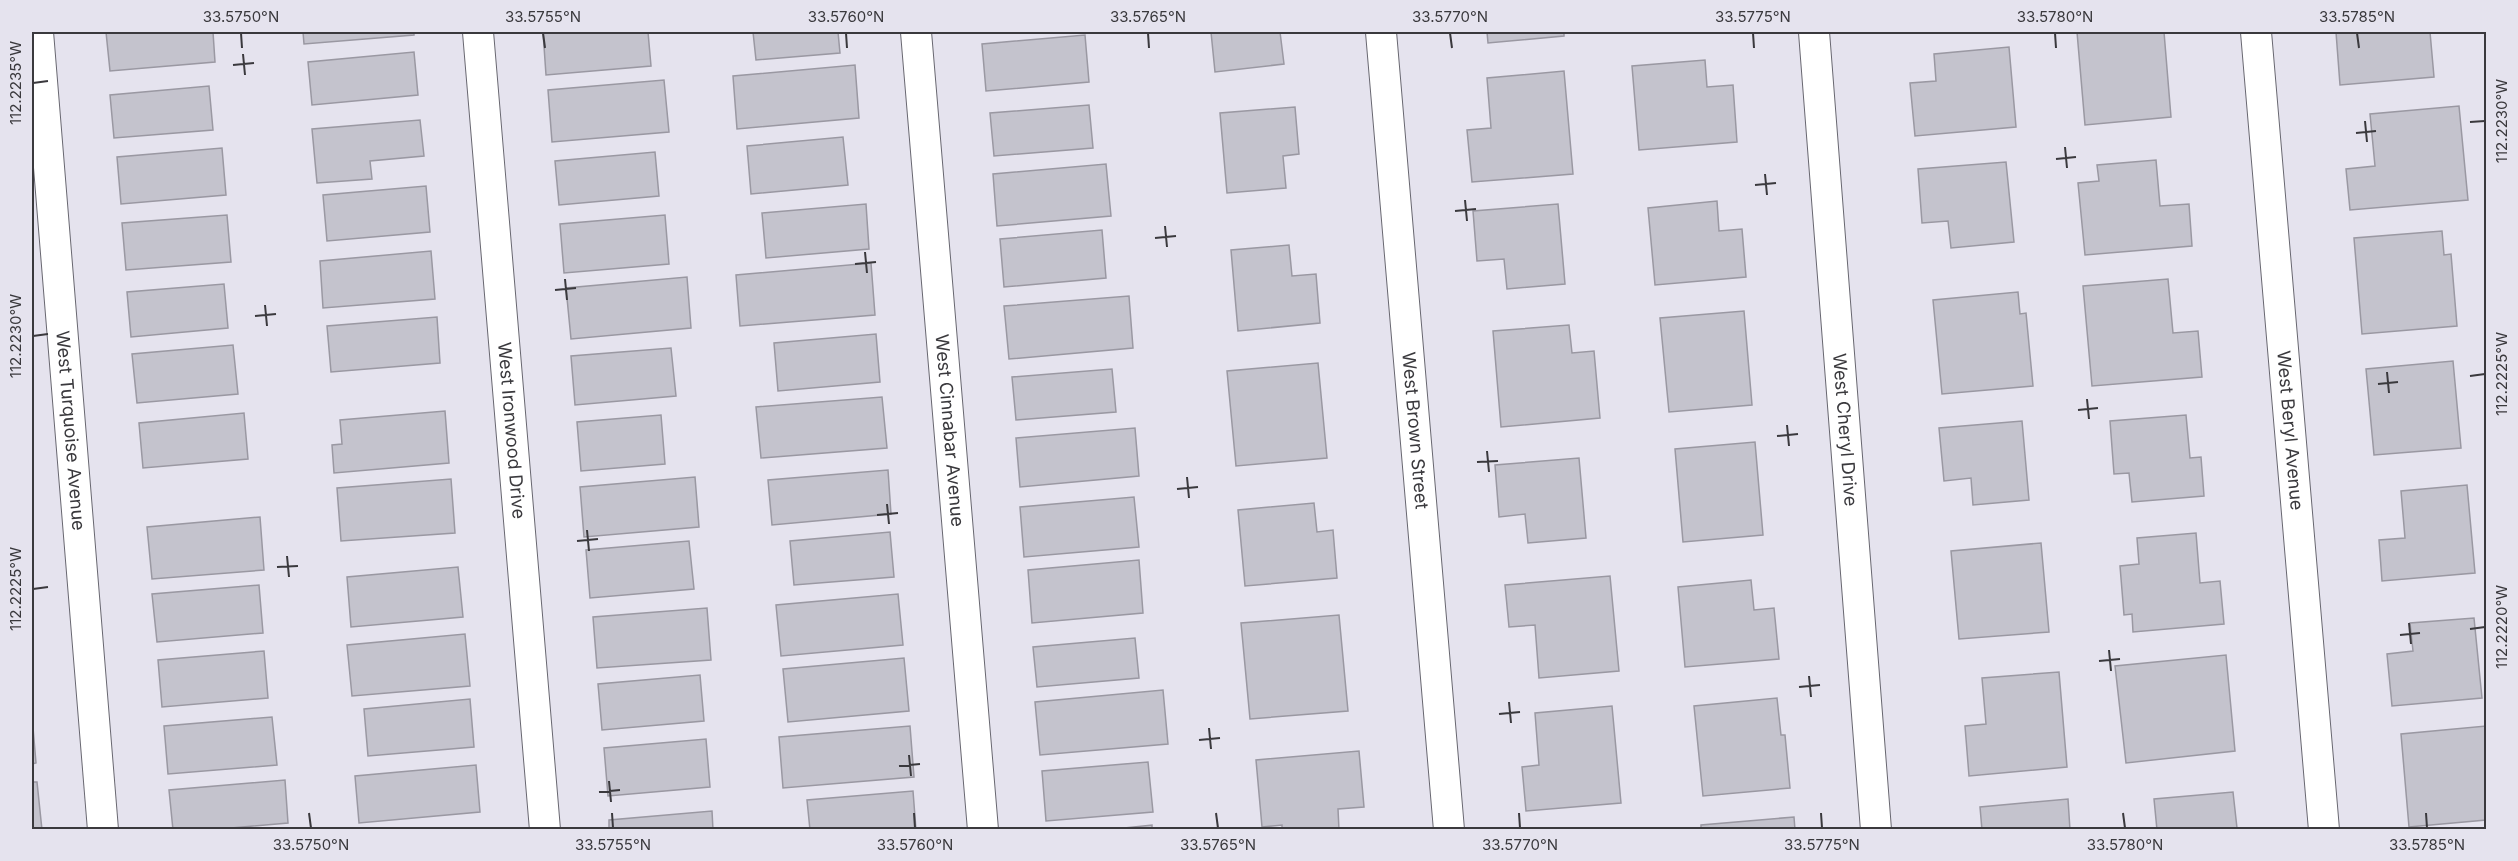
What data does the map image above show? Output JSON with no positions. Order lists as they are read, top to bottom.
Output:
{
  "streets": {
    "street": [
      "West Turquoise Avenue",
      "West Ironwood Drive",
      "West Cinnabar Avenue",
      "West Brown Street",
      "West Cheryl Drive",
      "West Beryl Avenue"
    ]
  },
  "coordinates": [
    "33.5750°N",
    "33.5755°N",
    "33.5760°N",
    "33.5765°N",
    "33.5770°N",
    "33.5775°N",
    "33.5780°N",
    "33.5785°N",
    "112.2235°W",
    "112.2230°W",
    "112.2225°W",
    "112.2220°W"
  ]
}
